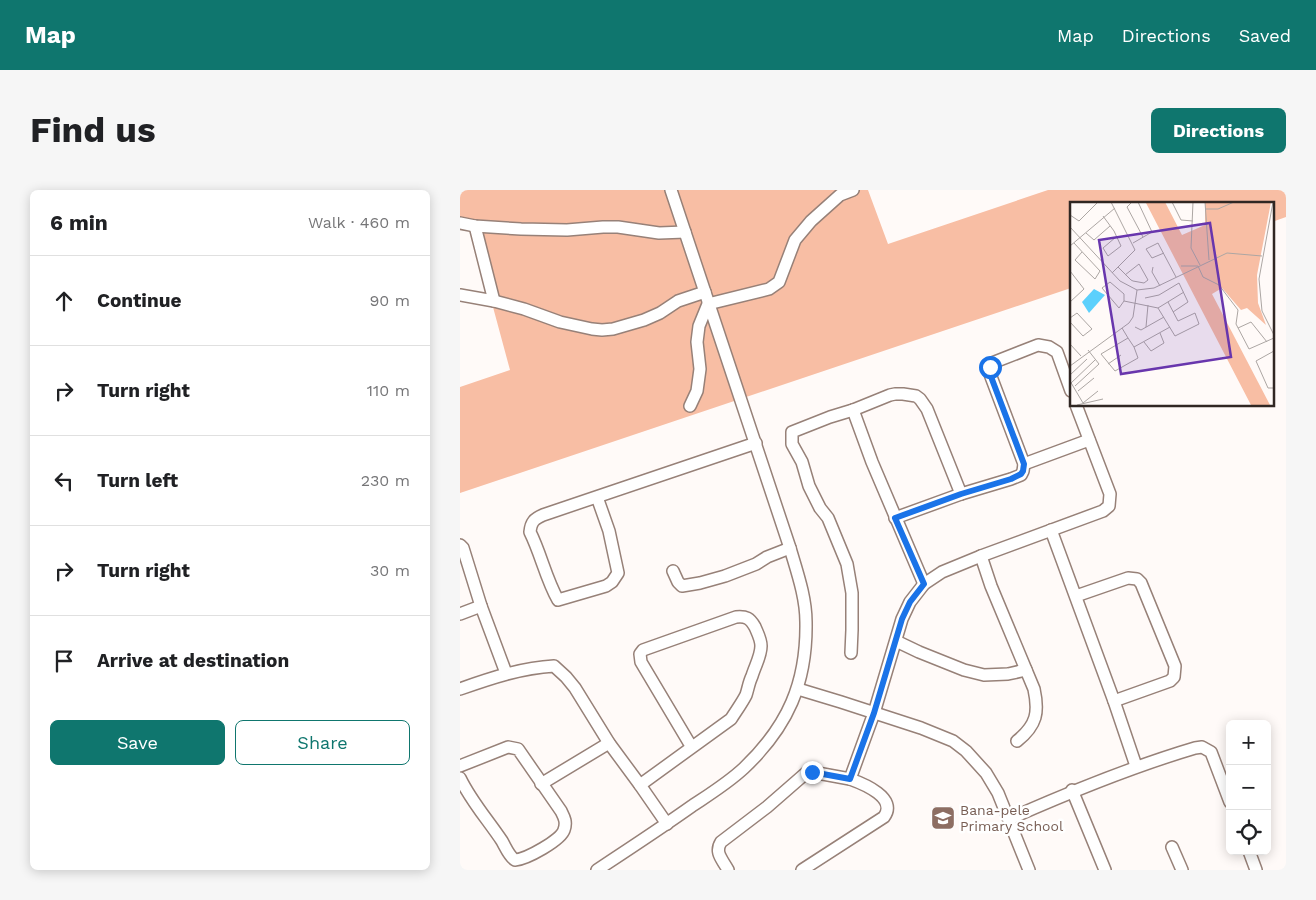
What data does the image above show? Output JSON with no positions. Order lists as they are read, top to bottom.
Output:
{
  "places": {
    "school or university": ["Bana-pele Primary School"]
  },
  "page": {
    "header": "Map",
    "nav": ["Map", "Directions", "Saved"],
    "buttons": [
      "Directions",
      ["Save", "Share"]
    ],
    "title": "Find us",
    "heading": ["6 min", "Walk · 460 m"],
    "list": [
      ["Continue", "90 m"],
      ["Turn right", "110 m"],
      ["Turn left", "230 m"],
      ["Turn right", "30 m"],
      "Arrive at destination"
    ],
    "map_buttons": ["+", "−"]
  }
}
